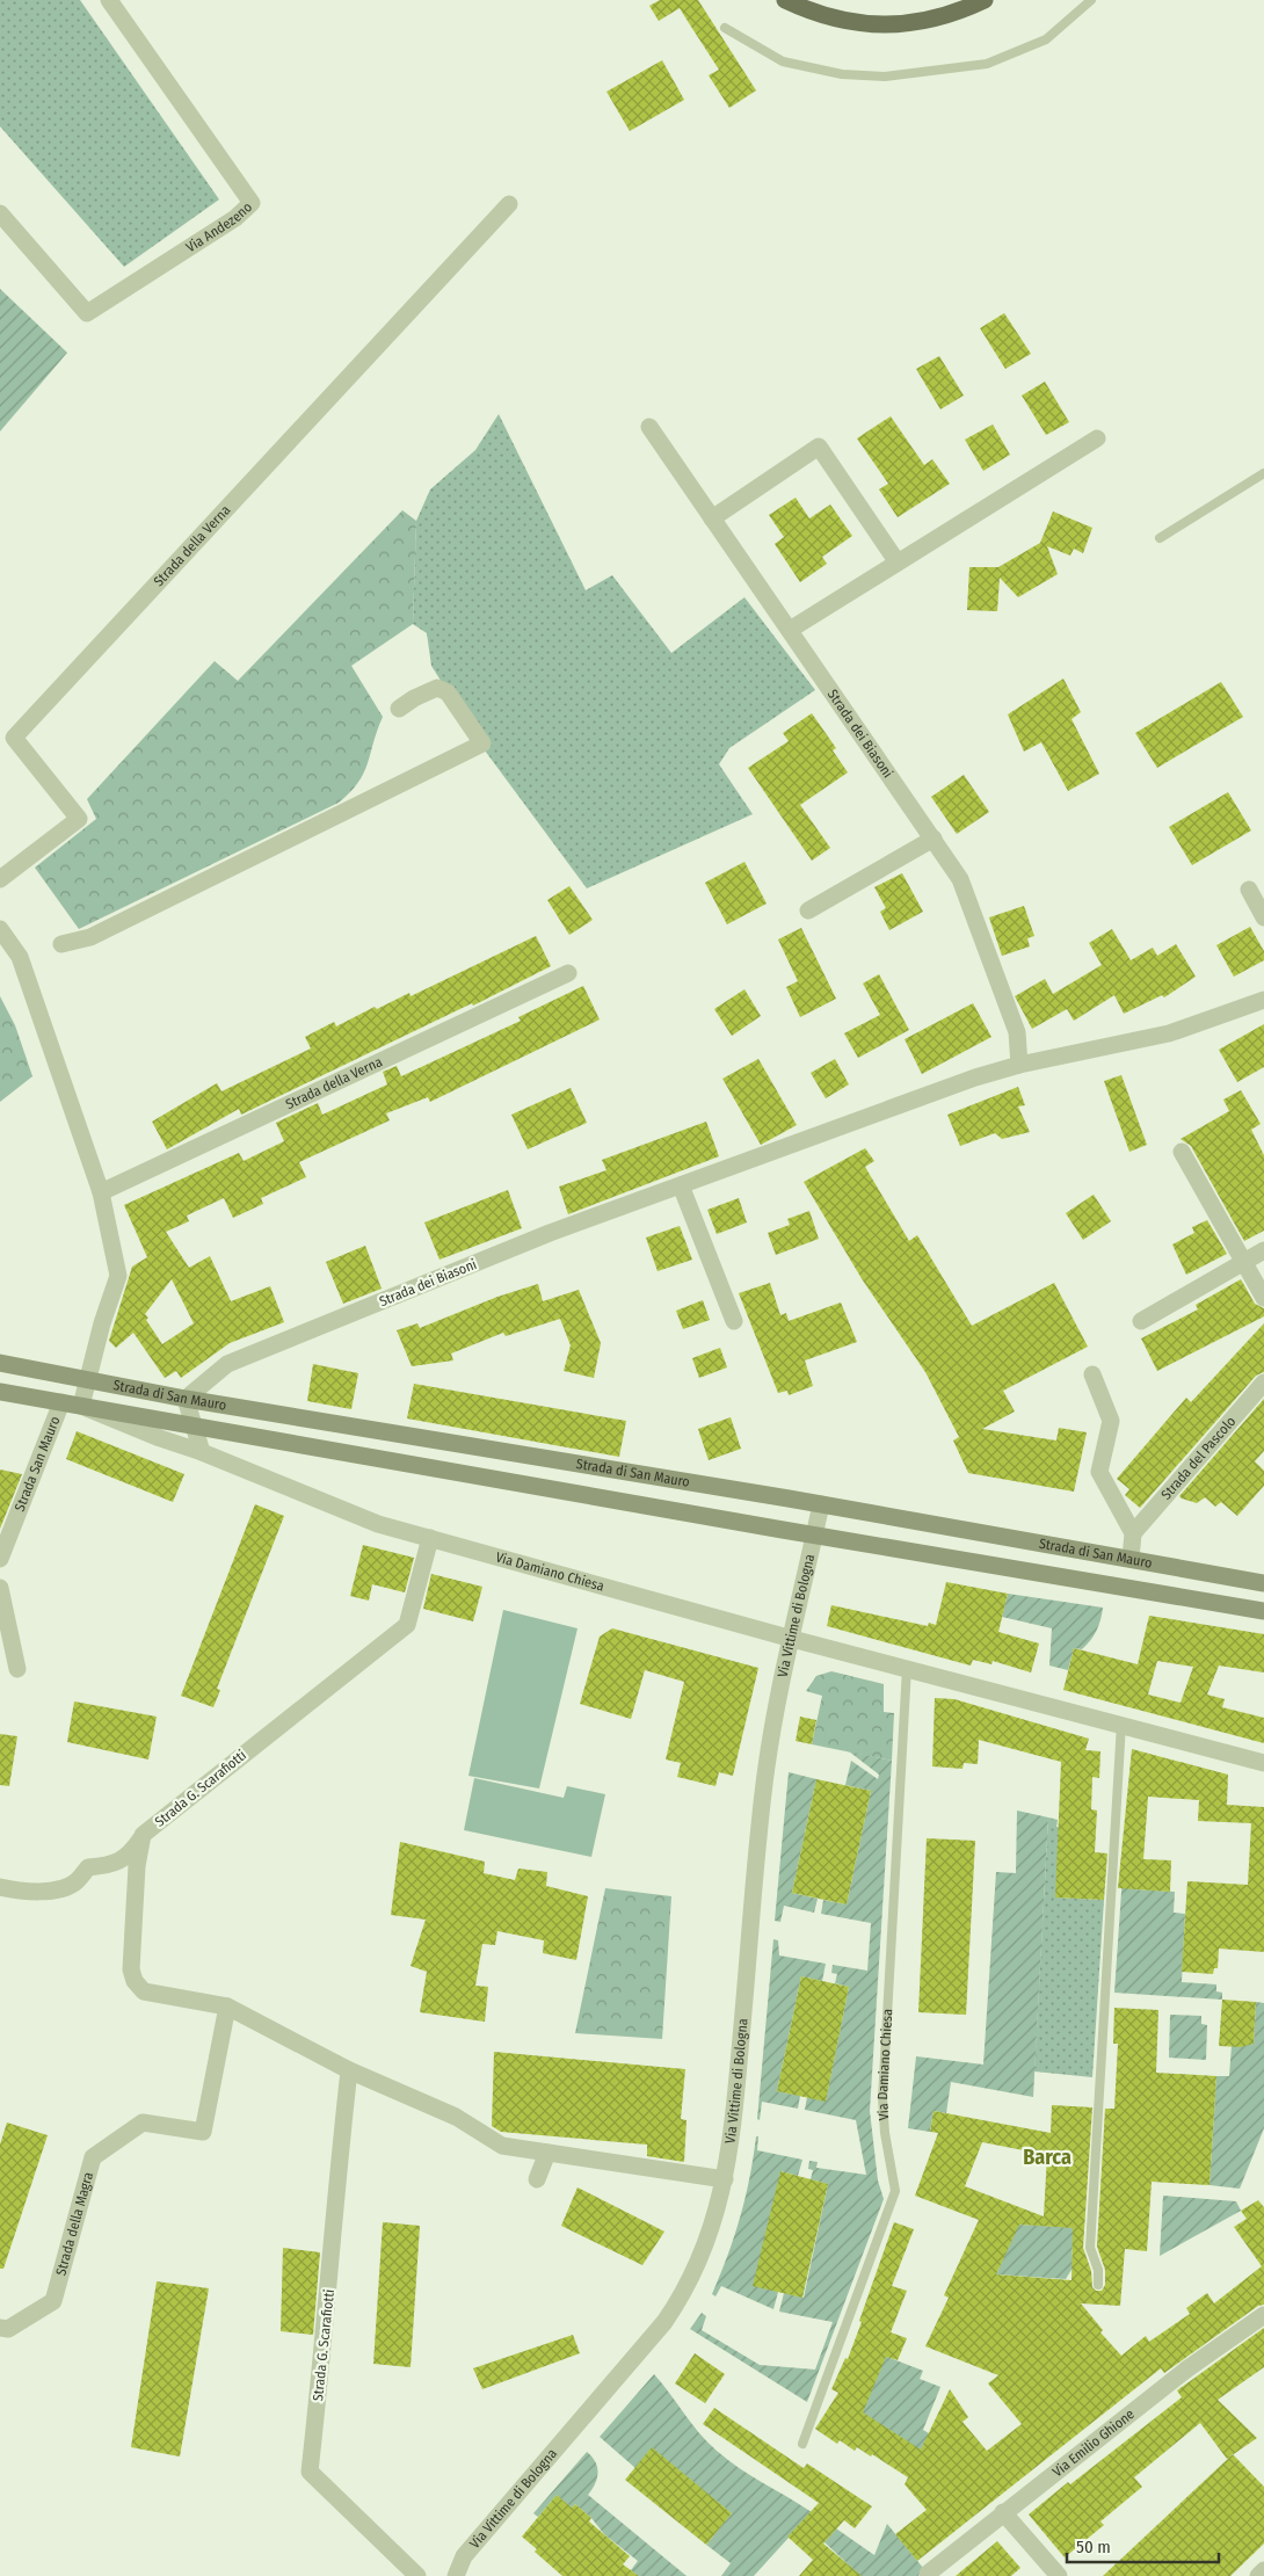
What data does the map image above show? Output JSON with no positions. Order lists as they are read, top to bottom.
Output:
{
  "streets": {
    "main road": ["Strada di San Mauro"],
    "street": [
      "Via Andezeno",
      "Strada della Verna",
      "Strada dei Biasoni",
      "Strada del Pascolo",
      "Strada San Mauro",
      "Via Damiano Chiesa",
      "Via Vittime di Bologna",
      "Strada G. Scarafiotti",
      "Strada della Magra",
      "Via Emilio Ghione"
    ]
  },
  "crossings": [
    ["Strada dei Biasoni", "Strada di San Mauro"],
    ["Strada di San Mauro", "Strada San Mauro"],
    ["Strada di San Mauro", "Via Damiano Chiesa"],
    ["Strada di San Mauro", "Via Vittime di Bologna"],
    ["Via Damiano Chiesa", "Via Vittime di Bologna"],
    ["Via Damiano Chiesa", "Strada G. Scarafiotti"],
    ["Via Vittime di Bologna", "Strada G. Scarafiotti"],
    ["Strada G. Scarafiotti", "Strada della Magra"]
  ],
  "districts": ["Barca"],
  "scale_bar": "50 m"
}
